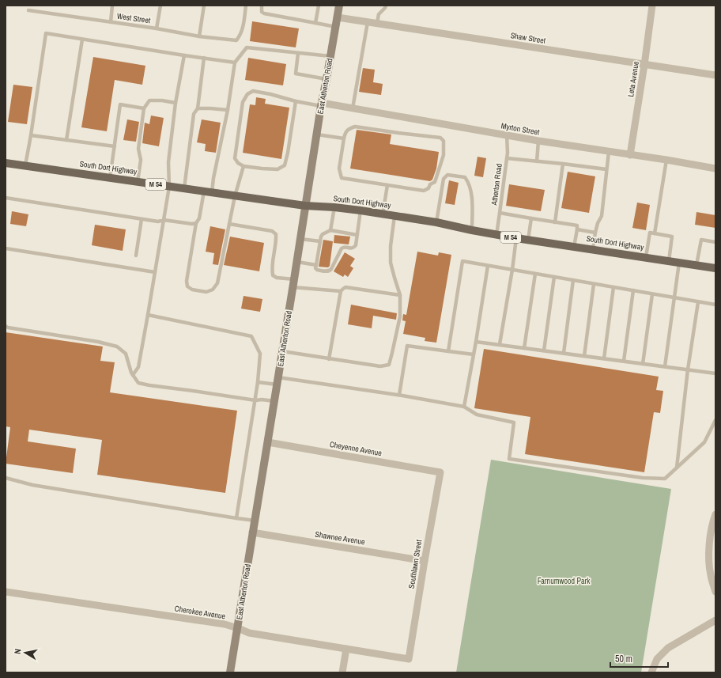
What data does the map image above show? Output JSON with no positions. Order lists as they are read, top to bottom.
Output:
{
  "streets": {
    "main road": ["South Dort Highway", "M 54"],
    "street": [
      "Shaw Street",
      "Leta Avenue",
      "East Atherton Road",
      "Myrton Street",
      "Cheyenne Avenue",
      "Shawnee Avenue",
      "Southlawn Street",
      "Cherokee Avenue"
    ],
    "lane": ["West Street", "Atherton Road"]
  },
  "crossings": [
    ["Shaw Street", "Leta Avenue"],
    ["Shaw Street", "East Atherton Road"],
    ["Leta Avenue", "Myrton Street"],
    ["East Atherton Road", "Myrton Street"],
    ["East Atherton Road", "South Dort Highway"],
    ["East Atherton Road", "Cheyenne Avenue"],
    ["East Atherton Road", "Shawnee Avenue"],
    ["East Atherton Road", "Cherokee Avenue"],
    ["Myrton Street", "Atherton Road"],
    ["South Dort Highway", "Atherton Road"],
    ["Cheyenne Avenue", "Southlawn Street"],
    ["Shawnee Avenue", "Southlawn Street"],
    ["Southlawn Street", "Cherokee Avenue"]
  ],
  "parks": ["Farnumwood Park"],
  "scale_bar": "50 m",
  "north": "left"
}
